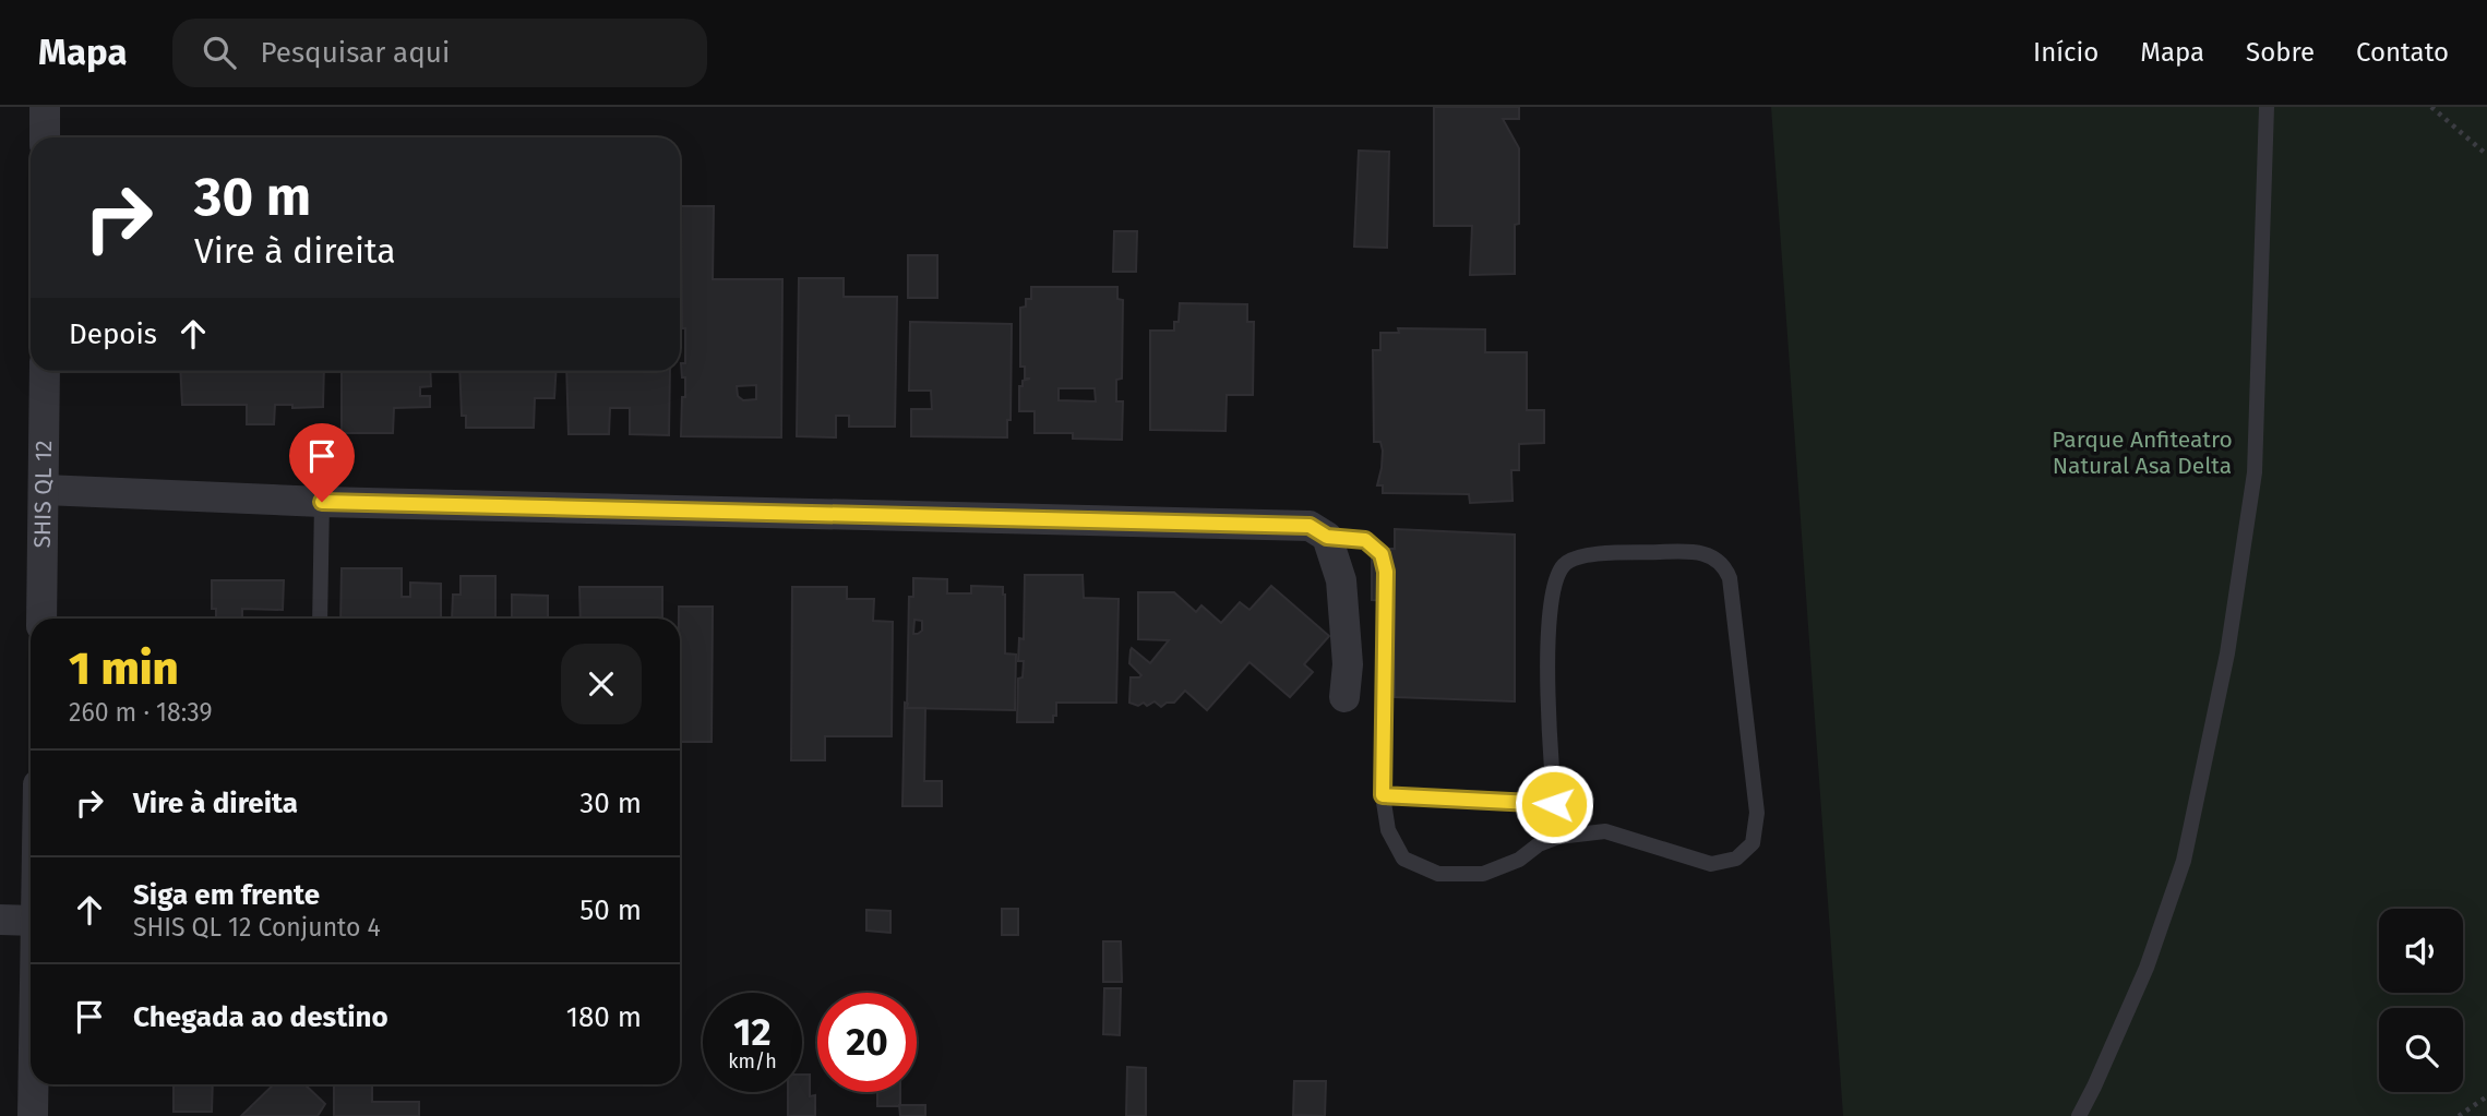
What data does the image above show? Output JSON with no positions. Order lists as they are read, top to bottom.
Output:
{
  "streets": {
    "street": ["SHIS QL 12"]
  },
  "parks": ["Parque Anfiteatro Natural Asa Delta"],
  "page": {
    "header": "Mapa",
    "search": "Pesquisar aqui",
    "nav": [
      "Início",
      "Mapa",
      "Sobre",
      "Contato"
    ],
    "turn": ["30 m", "Vire à direita"],
    "then": "Depois",
    "heading": ["1 min", "260 m · 18:39"],
    "list": [
      {
        "name": "Vire à direita",
        "value": "30 m"
      },
      {
        "name": "Siga em frente",
        "note": "SHIS QL 12 Conjunto 4",
        "value": "50 m"
      },
      {
        "name": "Chegada ao destino",
        "value": "180 m"
      }
    ],
    "speed": "12 km/h",
    "limit": "20"
  }
}
